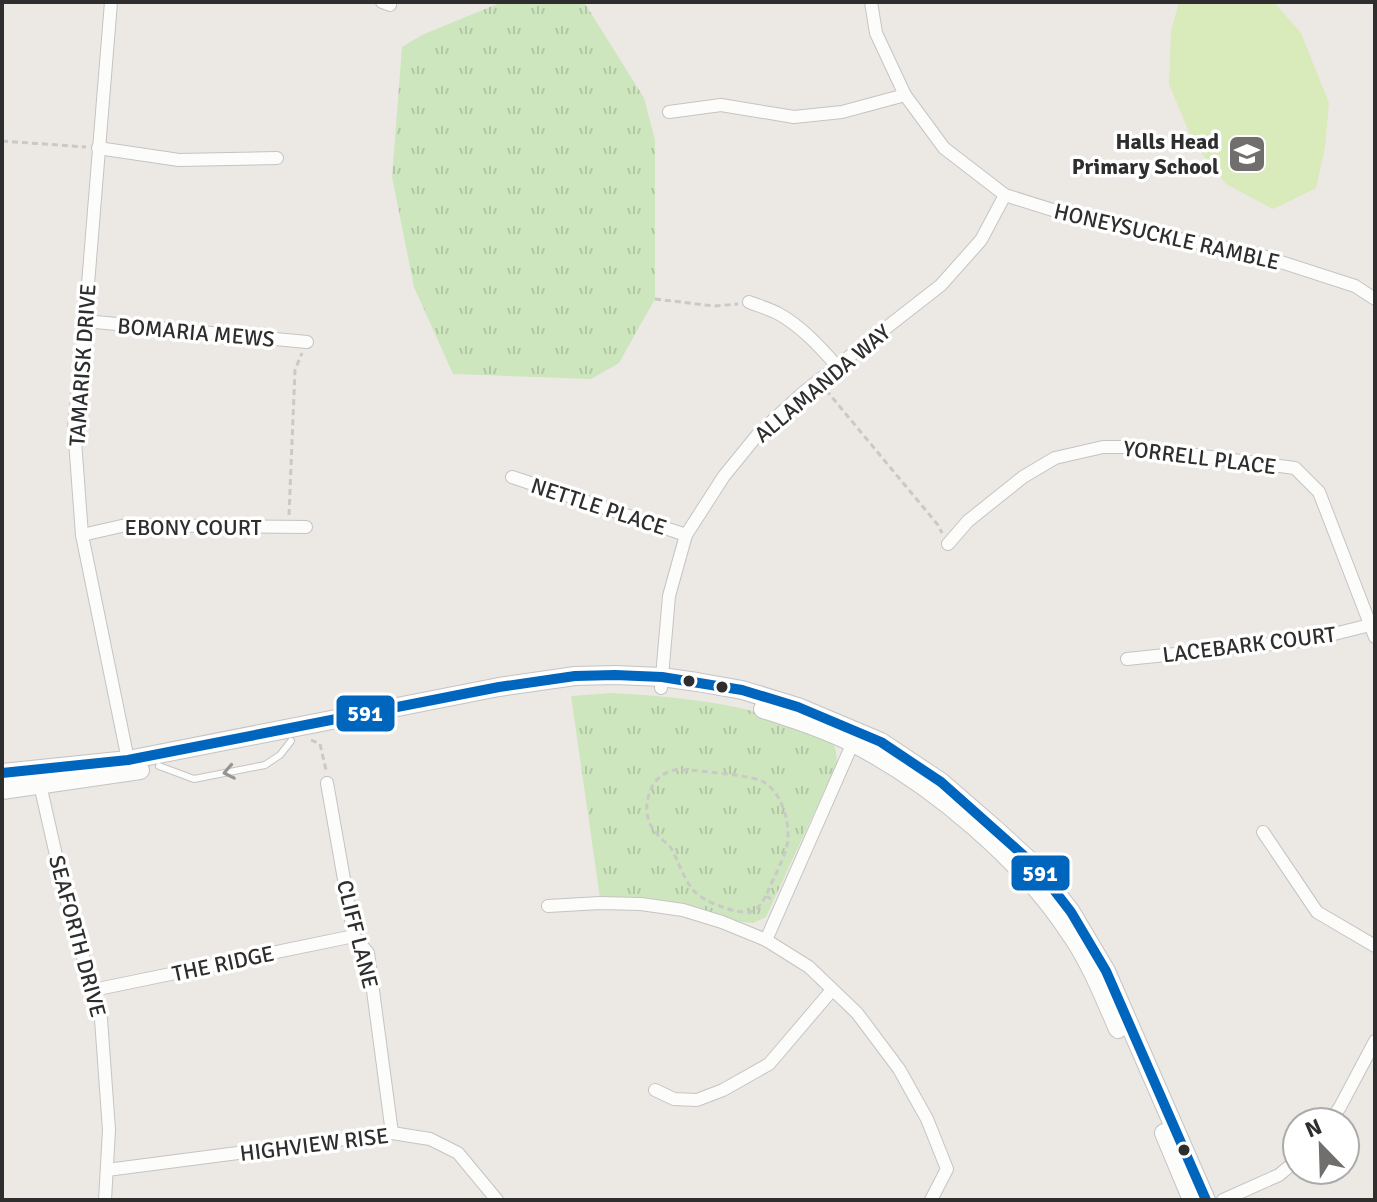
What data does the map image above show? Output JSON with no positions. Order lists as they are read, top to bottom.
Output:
{
  "streets": {
    "street": [
      "HONEYSUCKLE RAMBLE",
      "BOMARIA MEWS",
      "TAMARISK DRIVE",
      "ALLAMANDA WAY",
      "YORRELL PLACE",
      "NETTLE PLACE",
      "EBONY COURT",
      "LACEBARK COURT",
      "CLIFF LANE",
      "SEAFORTH DRIVE",
      "THE RIDGE",
      "HIGHVIEW RISE"
    ]
  },
  "crossings": [
    ["HONEYSUCKLE RAMBLE", "ALLAMANDA WAY"],
    ["BOMARIA MEWS", "TAMARISK DRIVE"],
    ["TAMARISK DRIVE", "EBONY COURT"],
    ["ALLAMANDA WAY", "NETTLE PLACE"],
    ["YORRELL PLACE", "LACEBARK COURT"],
    ["CLIFF LANE", "THE RIDGE"],
    ["CLIFF LANE", "HIGHVIEW RISE"],
    ["SEAFORTH DRIVE", "THE RIDGE"],
    ["SEAFORTH DRIVE", "HIGHVIEW RISE"]
  ],
  "places": {
    "school or university": ["Halls Head Primary School"]
  },
  "lines": ["transit line 591"],
  "north": "top left"
}
